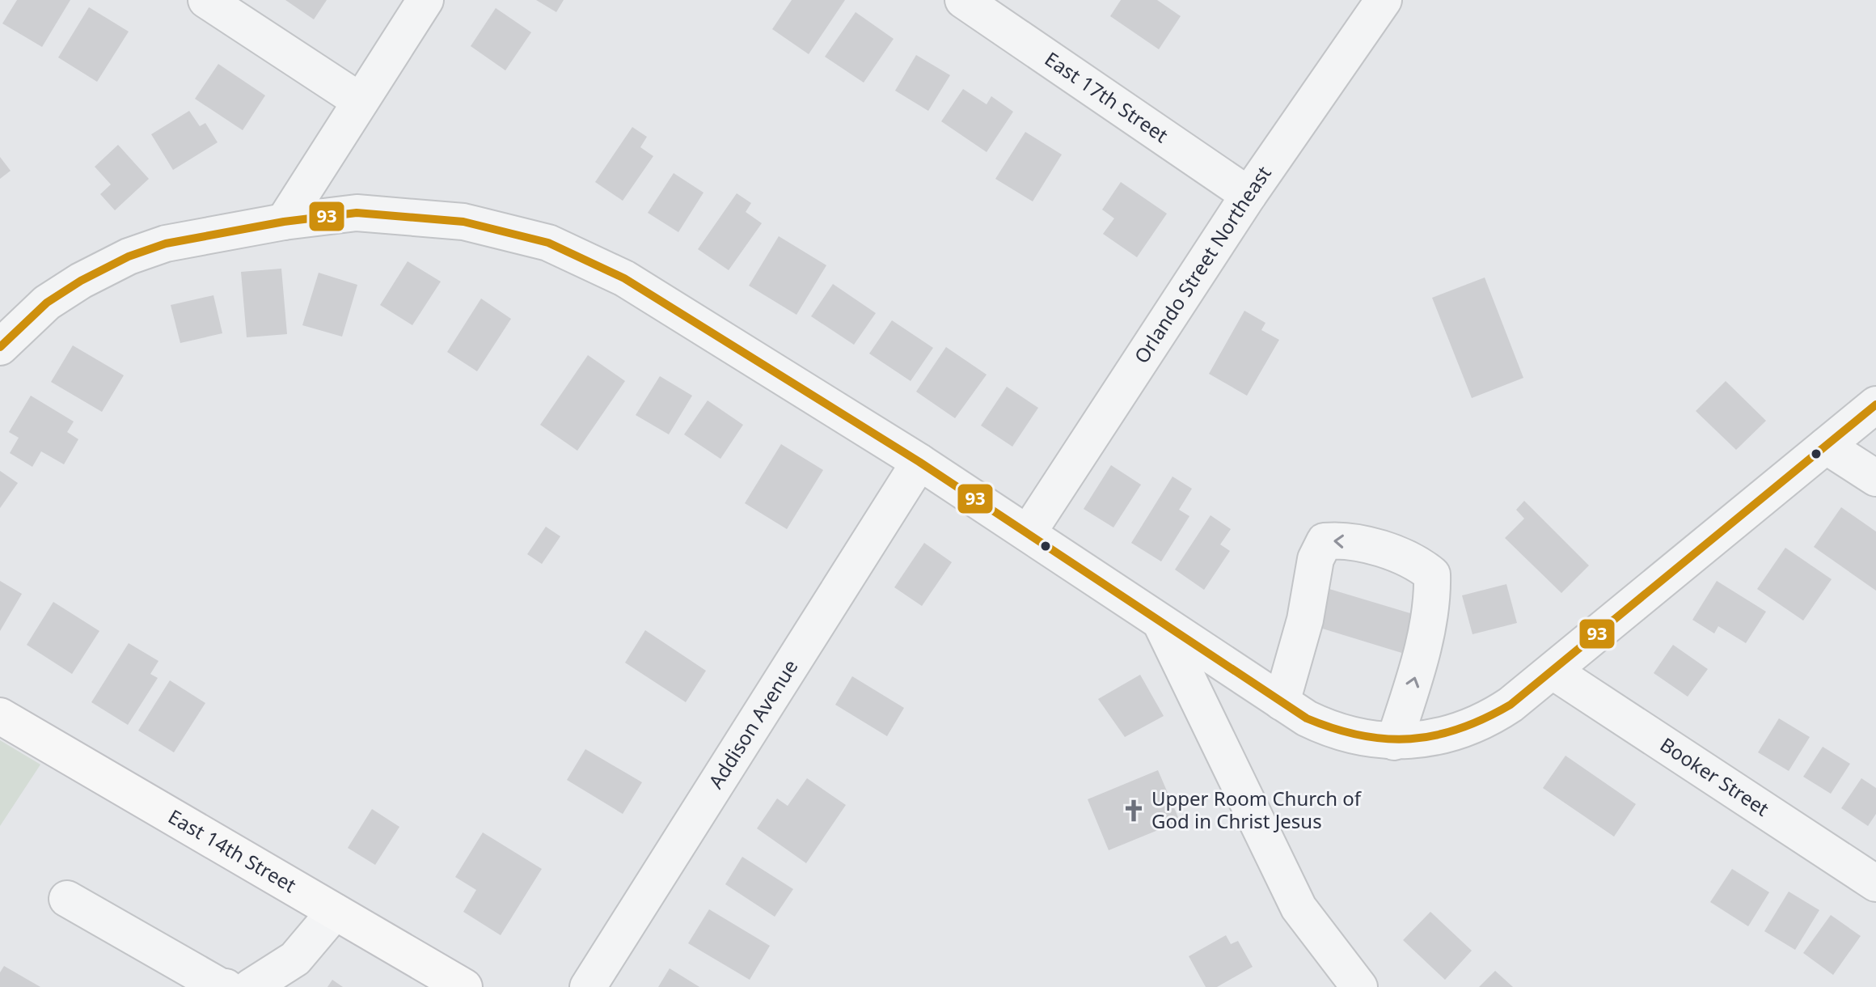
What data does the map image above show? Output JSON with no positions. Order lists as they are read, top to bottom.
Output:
{
  "streets": {
    "main road": ["East 14th Street"],
    "street": [
      "East 17th Street",
      "Orlando Street Northeast",
      "Addison Avenue",
      "Booker Street"
    ]
  },
  "crossings": [
    ["East 17th Street", "Orlando Street Northeast"]
  ],
  "places": {
    "church": ["Upper Room Church of God in Christ Jesus"]
  },
  "lines": ["transit line 93"]
}
